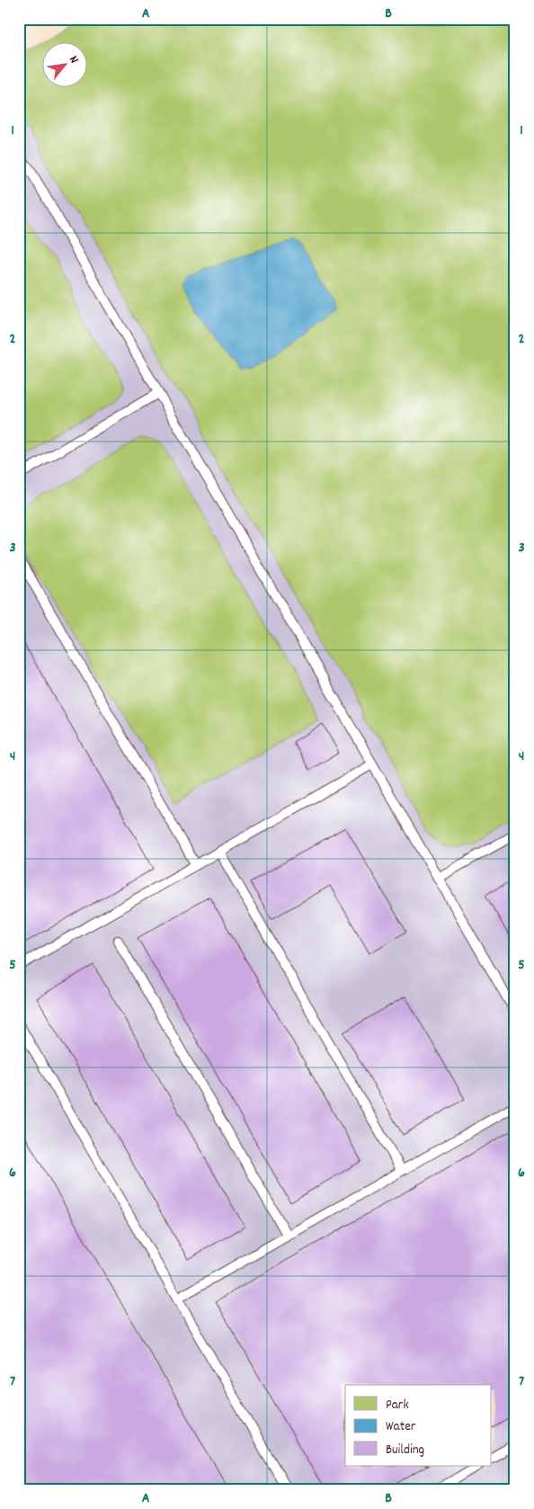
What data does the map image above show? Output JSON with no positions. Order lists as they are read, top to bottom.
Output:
{
  "legend": ["Park", "Water", "Building"],
  "north": "top right",
  "grid": {
    "columns": ["A", "B"],
    "rows": [
      "1",
      "2",
      "3",
      "4",
      "5",
      "6",
      "7"
    ]
  }
}
